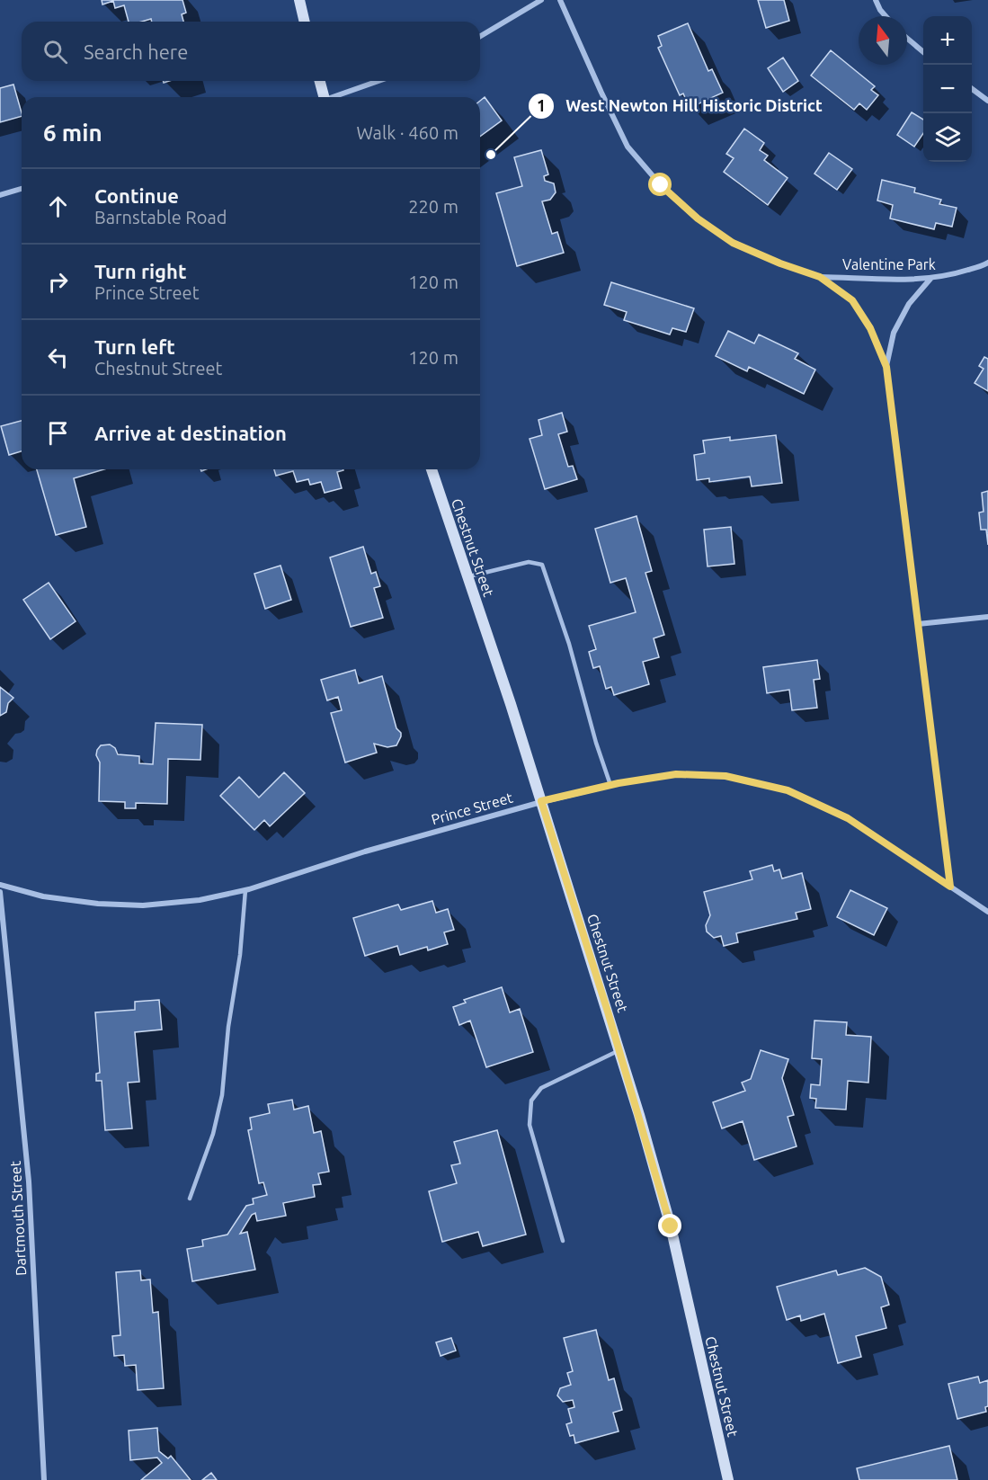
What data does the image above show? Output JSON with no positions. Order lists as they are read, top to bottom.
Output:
{
  "streets": {
    "main road": ["Chestnut Street"],
    "street": ["Valentine Park", "Prince Street", "Dartmouth Street"]
  },
  "crossings": [
    ["Chestnut Street", "Prince Street"]
  ],
  "places": ["West Newton Hill Historic District"],
  "north": "top",
  "page": {
    "map_buttons": ["+", "−"],
    "search": "Search here",
    "heading": ["6 min", "Walk · 460 m"],
    "list": [
      ["Continue", "Barnstable Road", "220 m"],
      ["Turn right", "Prince Street", "120 m"],
      ["Turn left", "Chestnut Street", "120 m"],
      "Arrive at destination"
    ]
  }
}
